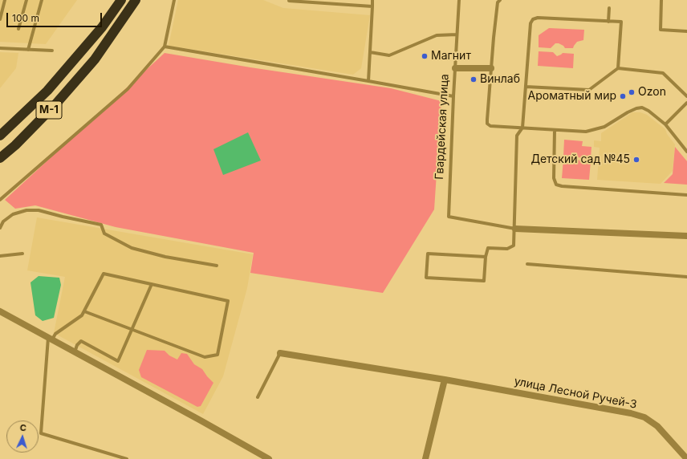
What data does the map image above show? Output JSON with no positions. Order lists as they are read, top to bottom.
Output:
{
  "streets": {
    "highway": ["М-1"],
    "street": ["улица Лесной Ручей-3"],
    "lane": ["Гвардейская улица"]
  },
  "places": [
    "Магнит",
    "Винлаб",
    "Ozon",
    "Ароматный мир",
    "Детский сад №45"
  ],
  "scale_bar": "100 m",
  "north": "top"
}
